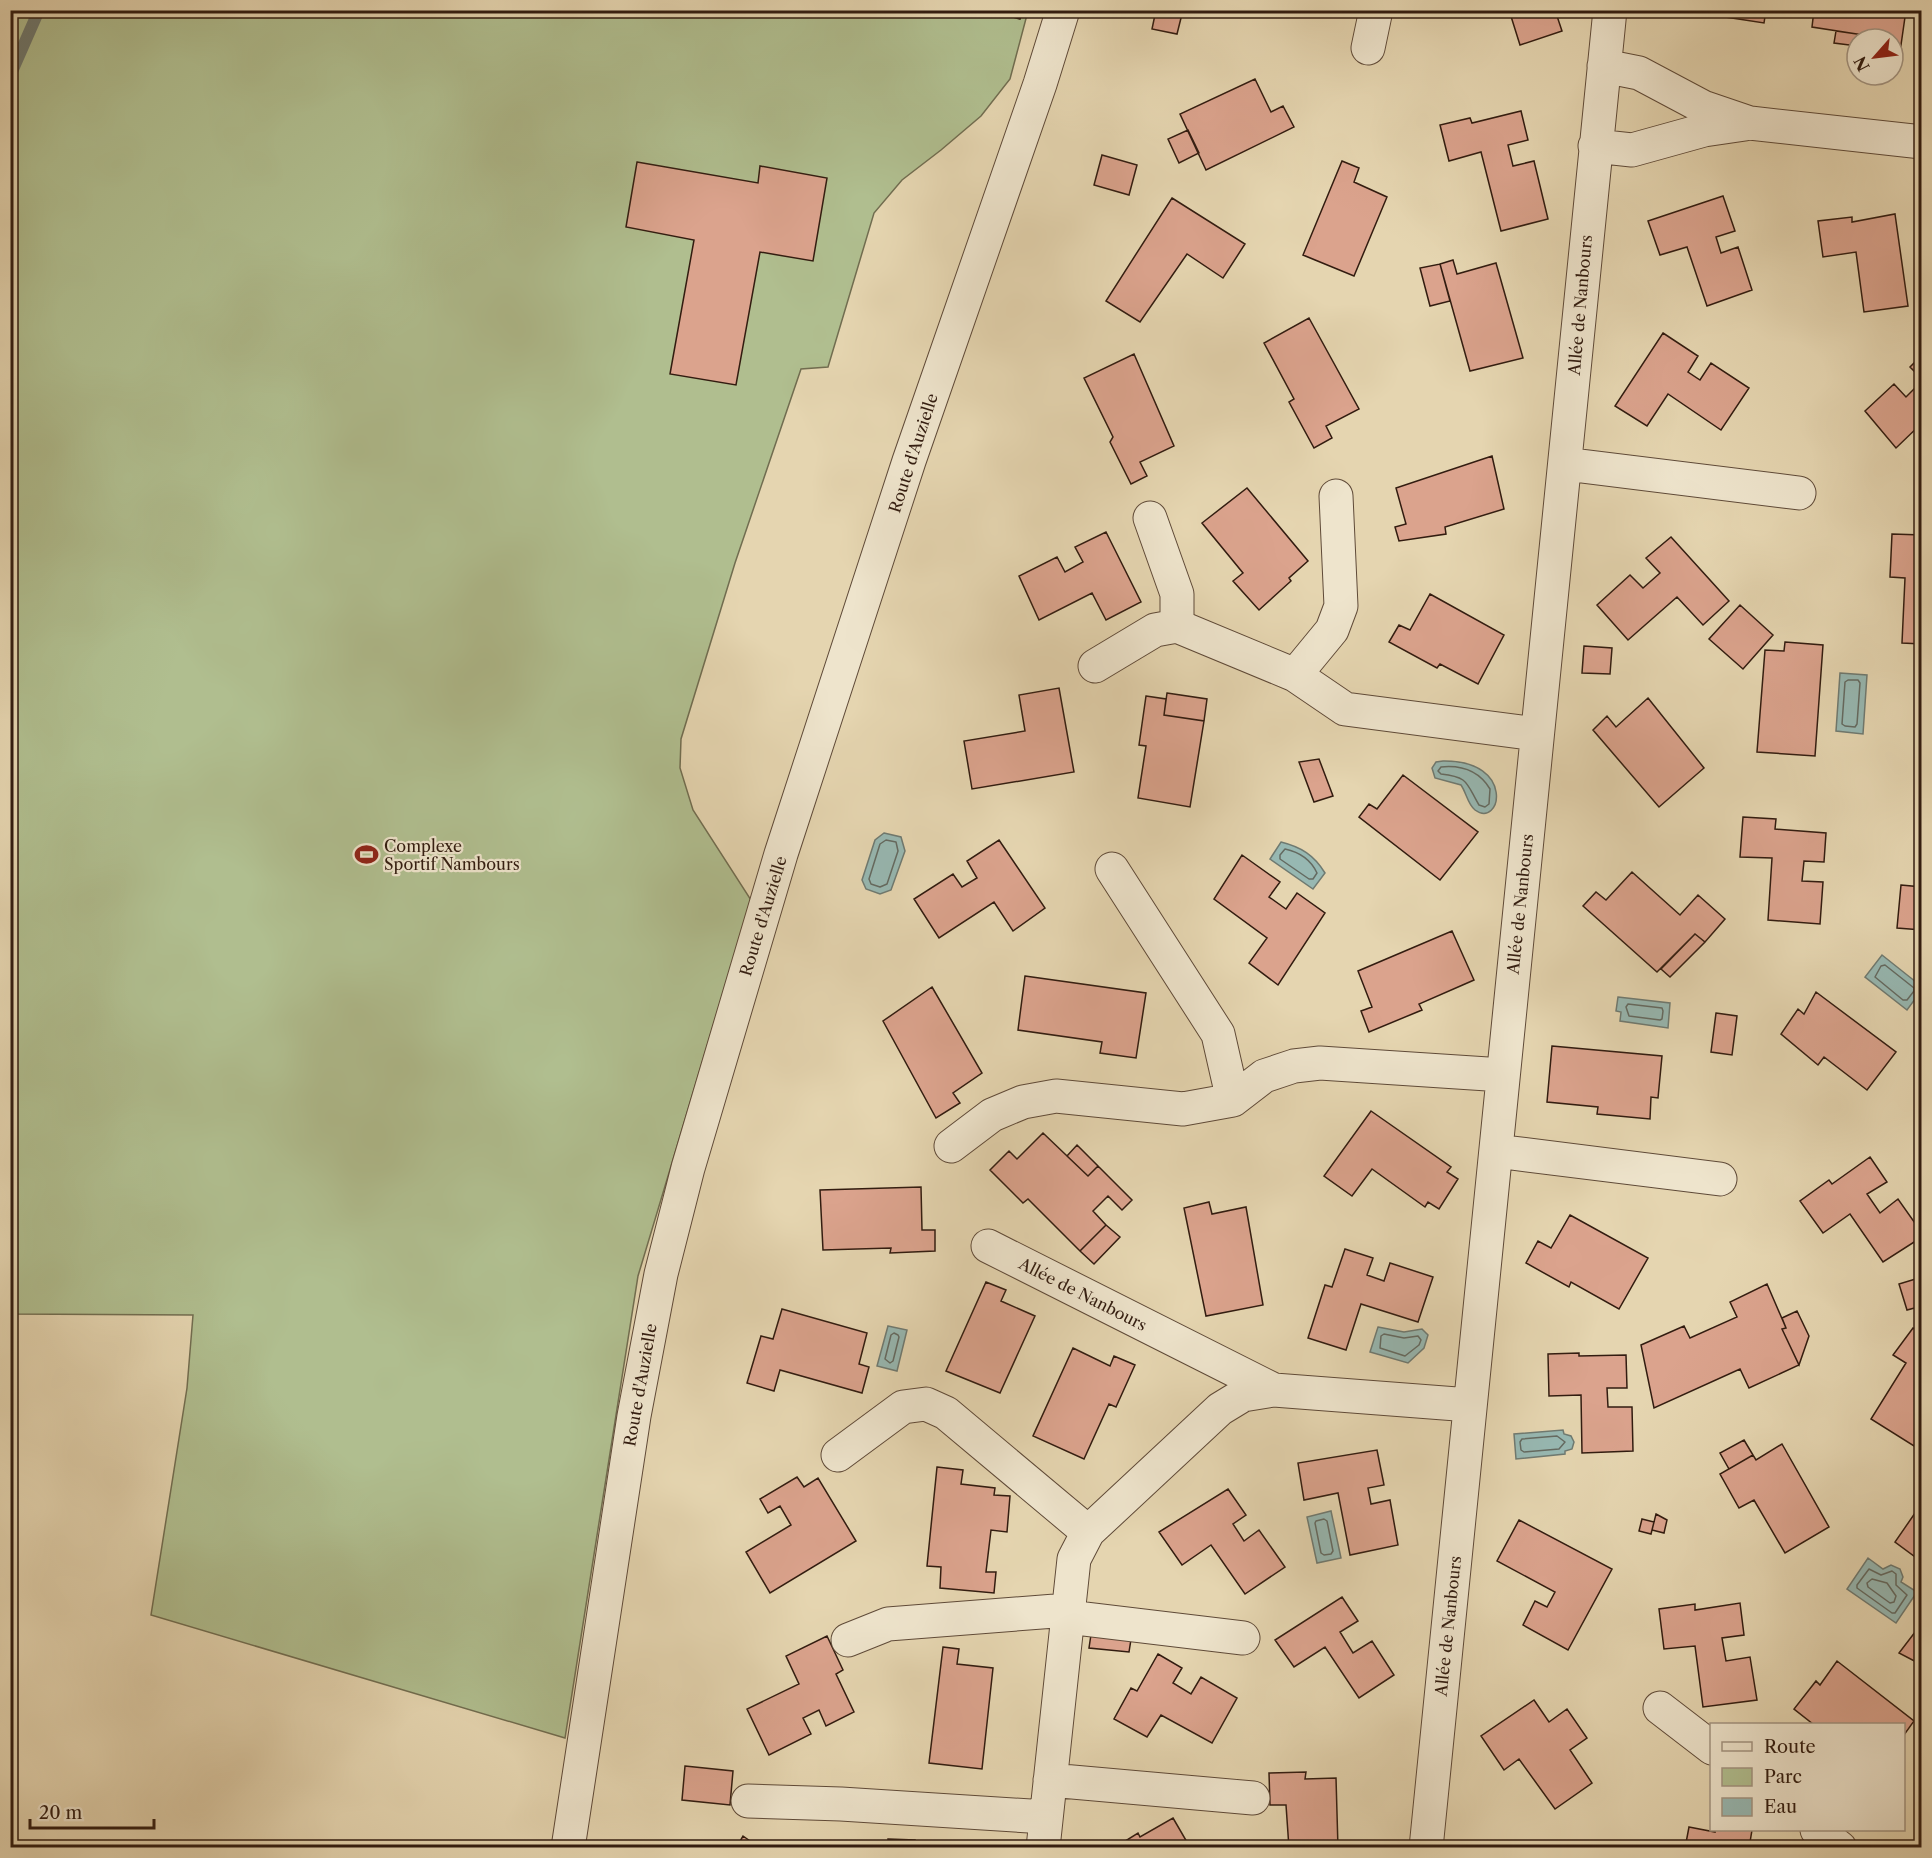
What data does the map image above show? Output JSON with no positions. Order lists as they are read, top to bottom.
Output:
{
  "streets": {
    "street": ["Allée de Nanbours", "Route d'Auzielle"]
  },
  "places": {
    "sports": ["Complexe Sportif Nambours"]
  },
  "legend": ["Route", "Parc", "Eau"],
  "scale_bar": "20 m",
  "north": "bottom left"
}
